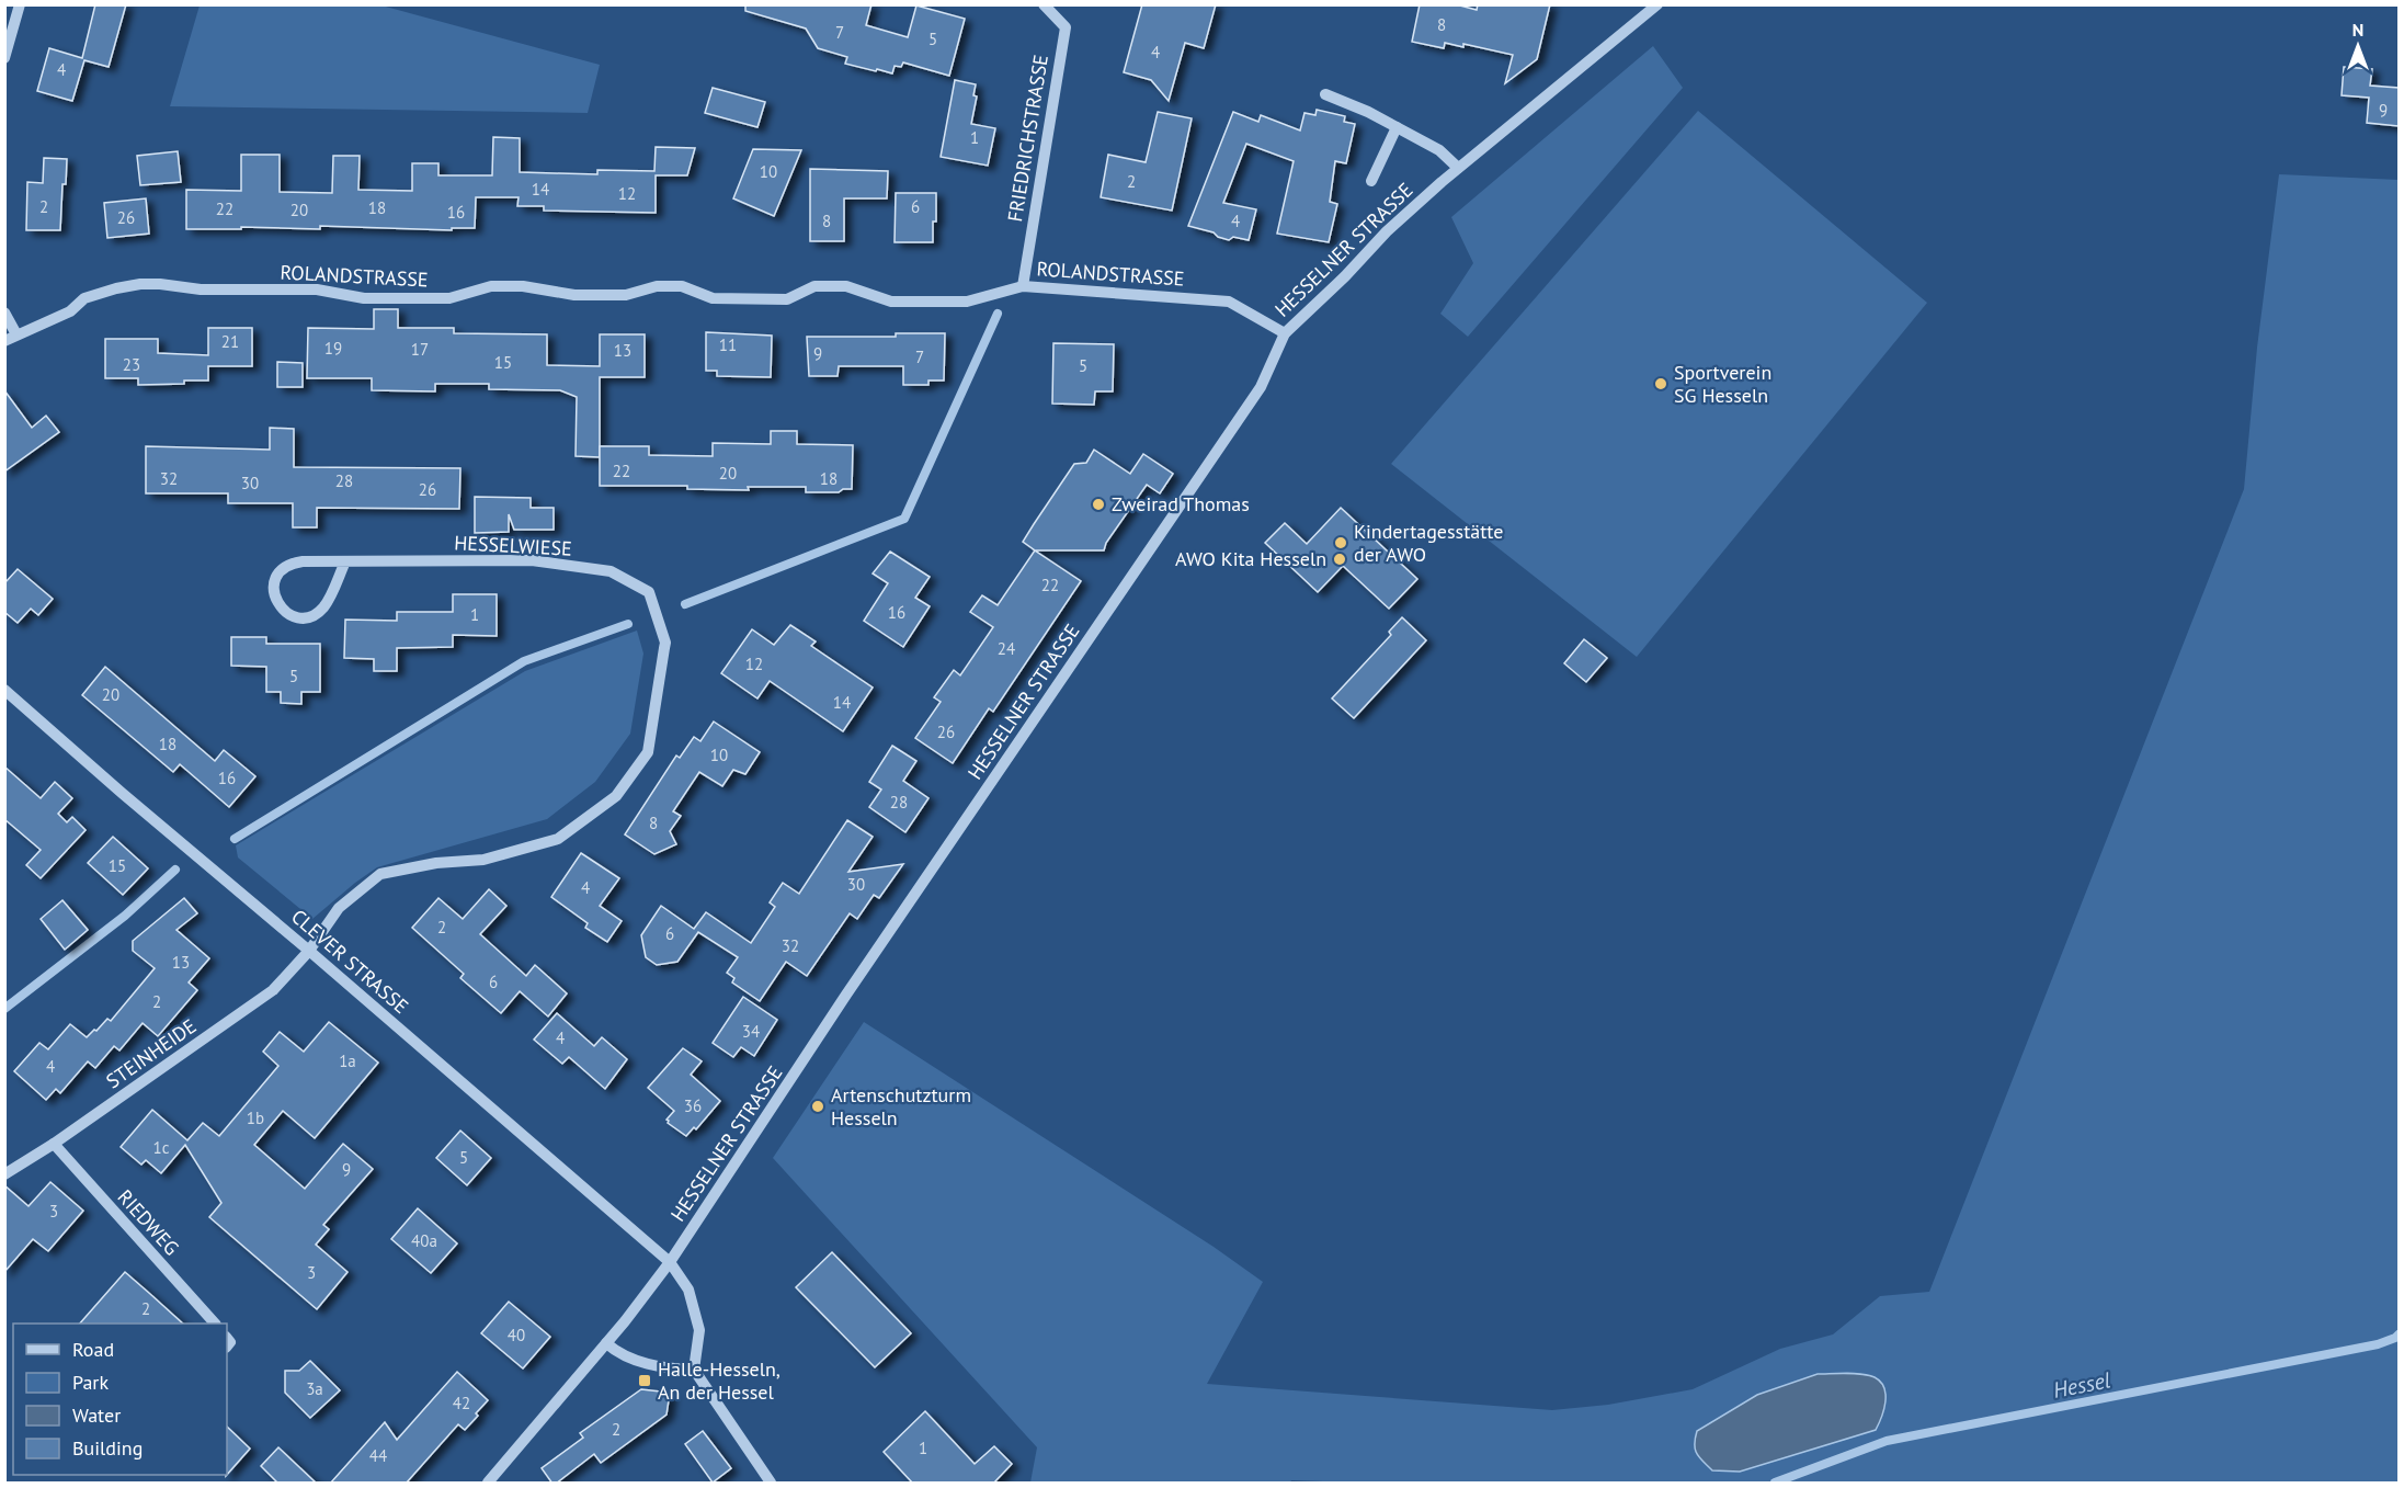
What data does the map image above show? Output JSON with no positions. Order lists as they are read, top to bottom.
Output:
{
  "streets": {
    "street": [
      "FRIEDRICHSTRASSE",
      "HESSELNER STRASSE",
      "ROLANDSTRASSE",
      "HESSELWIESE",
      "CLEVER STRASSE",
      "STEINHEIDE",
      "RIEDWEG"
    ]
  },
  "crossings": [
    ["FRIEDRICHSTRASSE", "ROLANDSTRASSE"],
    ["HESSELNER STRASSE", "ROLANDSTRASSE"],
    ["HESSELNER STRASSE", "CLEVER STRASSE"],
    ["HESSELWIESE", "CLEVER STRASSE"],
    ["HESSELWIESE", "STEINHEIDE"],
    ["CLEVER STRASSE", "STEINHEIDE"],
    ["STEINHEIDE", "RIEDWEG"]
  ],
  "water": ["Hessel"],
  "places": {
    "other": [
      "Sportverein SG Hesseln",
      "Zweirad Thomas",
      "Kindertagesstätte der AWO",
      "AWO Kita Hesseln",
      "Artenschutzturm Hesseln"
    ],
    "transit": ["Halle-Hesseln, An der Hessel"]
  },
  "house_numbers": [
    "8",
    "7",
    "5",
    "4",
    "4",
    "9",
    "1",
    "10",
    "2",
    "14",
    "12",
    "2",
    "6",
    "18",
    "22",
    "20",
    "16",
    "26",
    "8",
    "4",
    "21",
    "11",
    "19",
    "17",
    "13",
    "9",
    "7",
    "15",
    "23",
    "5",
    "22",
    "20",
    "32",
    "18",
    "28",
    "30",
    "26",
    "22",
    "16",
    "1",
    "24",
    "12",
    "5",
    "20",
    "14",
    "26",
    "18",
    "10",
    "16",
    "28",
    "8",
    "15",
    "30",
    "4",
    "2",
    "6",
    "32",
    "13",
    "6",
    "2",
    "34",
    "4",
    "1a",
    "4",
    "36",
    "1b",
    "1c",
    "5",
    "9",
    "3",
    "40a",
    "3",
    "2",
    "40",
    "3a",
    "42",
    "2",
    "1",
    "44"
  ],
  "legend": [
    "Road",
    "Park",
    "Water",
    "Building"
  ],
  "north": "top"
}
